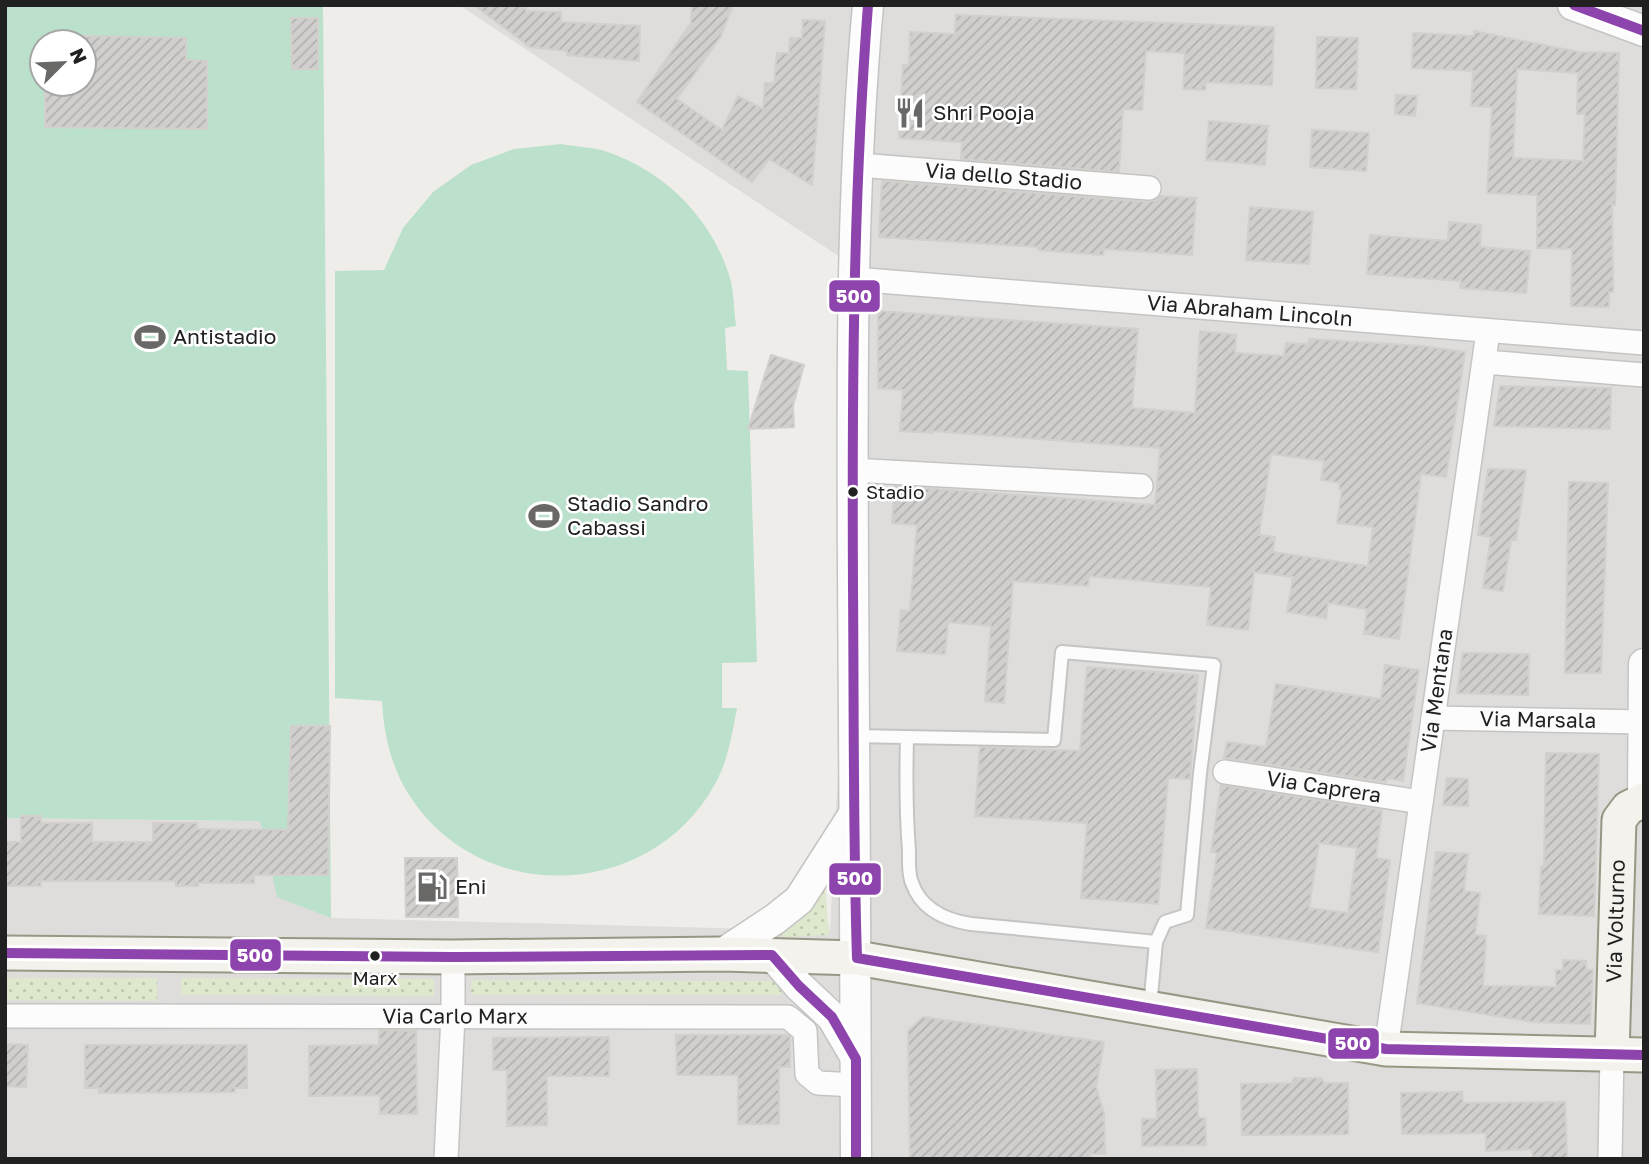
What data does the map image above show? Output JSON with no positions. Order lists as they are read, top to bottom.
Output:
{
  "streets": {
    "main road": ["Via Volturno"],
    "street": [
      "Via dello Stadio",
      "Via Abraham Lincoln",
      "Via Mentana",
      "Via Marsala",
      "Via Caprera",
      "Via Carlo Marx"
    ]
  },
  "crossings": [
    ["Via Abraham Lincoln", "Via Mentana"],
    ["Via Mentana", "Via Marsala"],
    ["Via Mentana", "Via Caprera"]
  ],
  "places": {
    "restaurant": ["Shri Pooja"],
    "sports": ["Antistadio", "Stadio Sandro Cabassi"],
    "other": ["Stadio", "Marx"],
    "fuel station": ["Eni"]
  },
  "lines": ["transit line 500"],
  "north": "top right"
}
